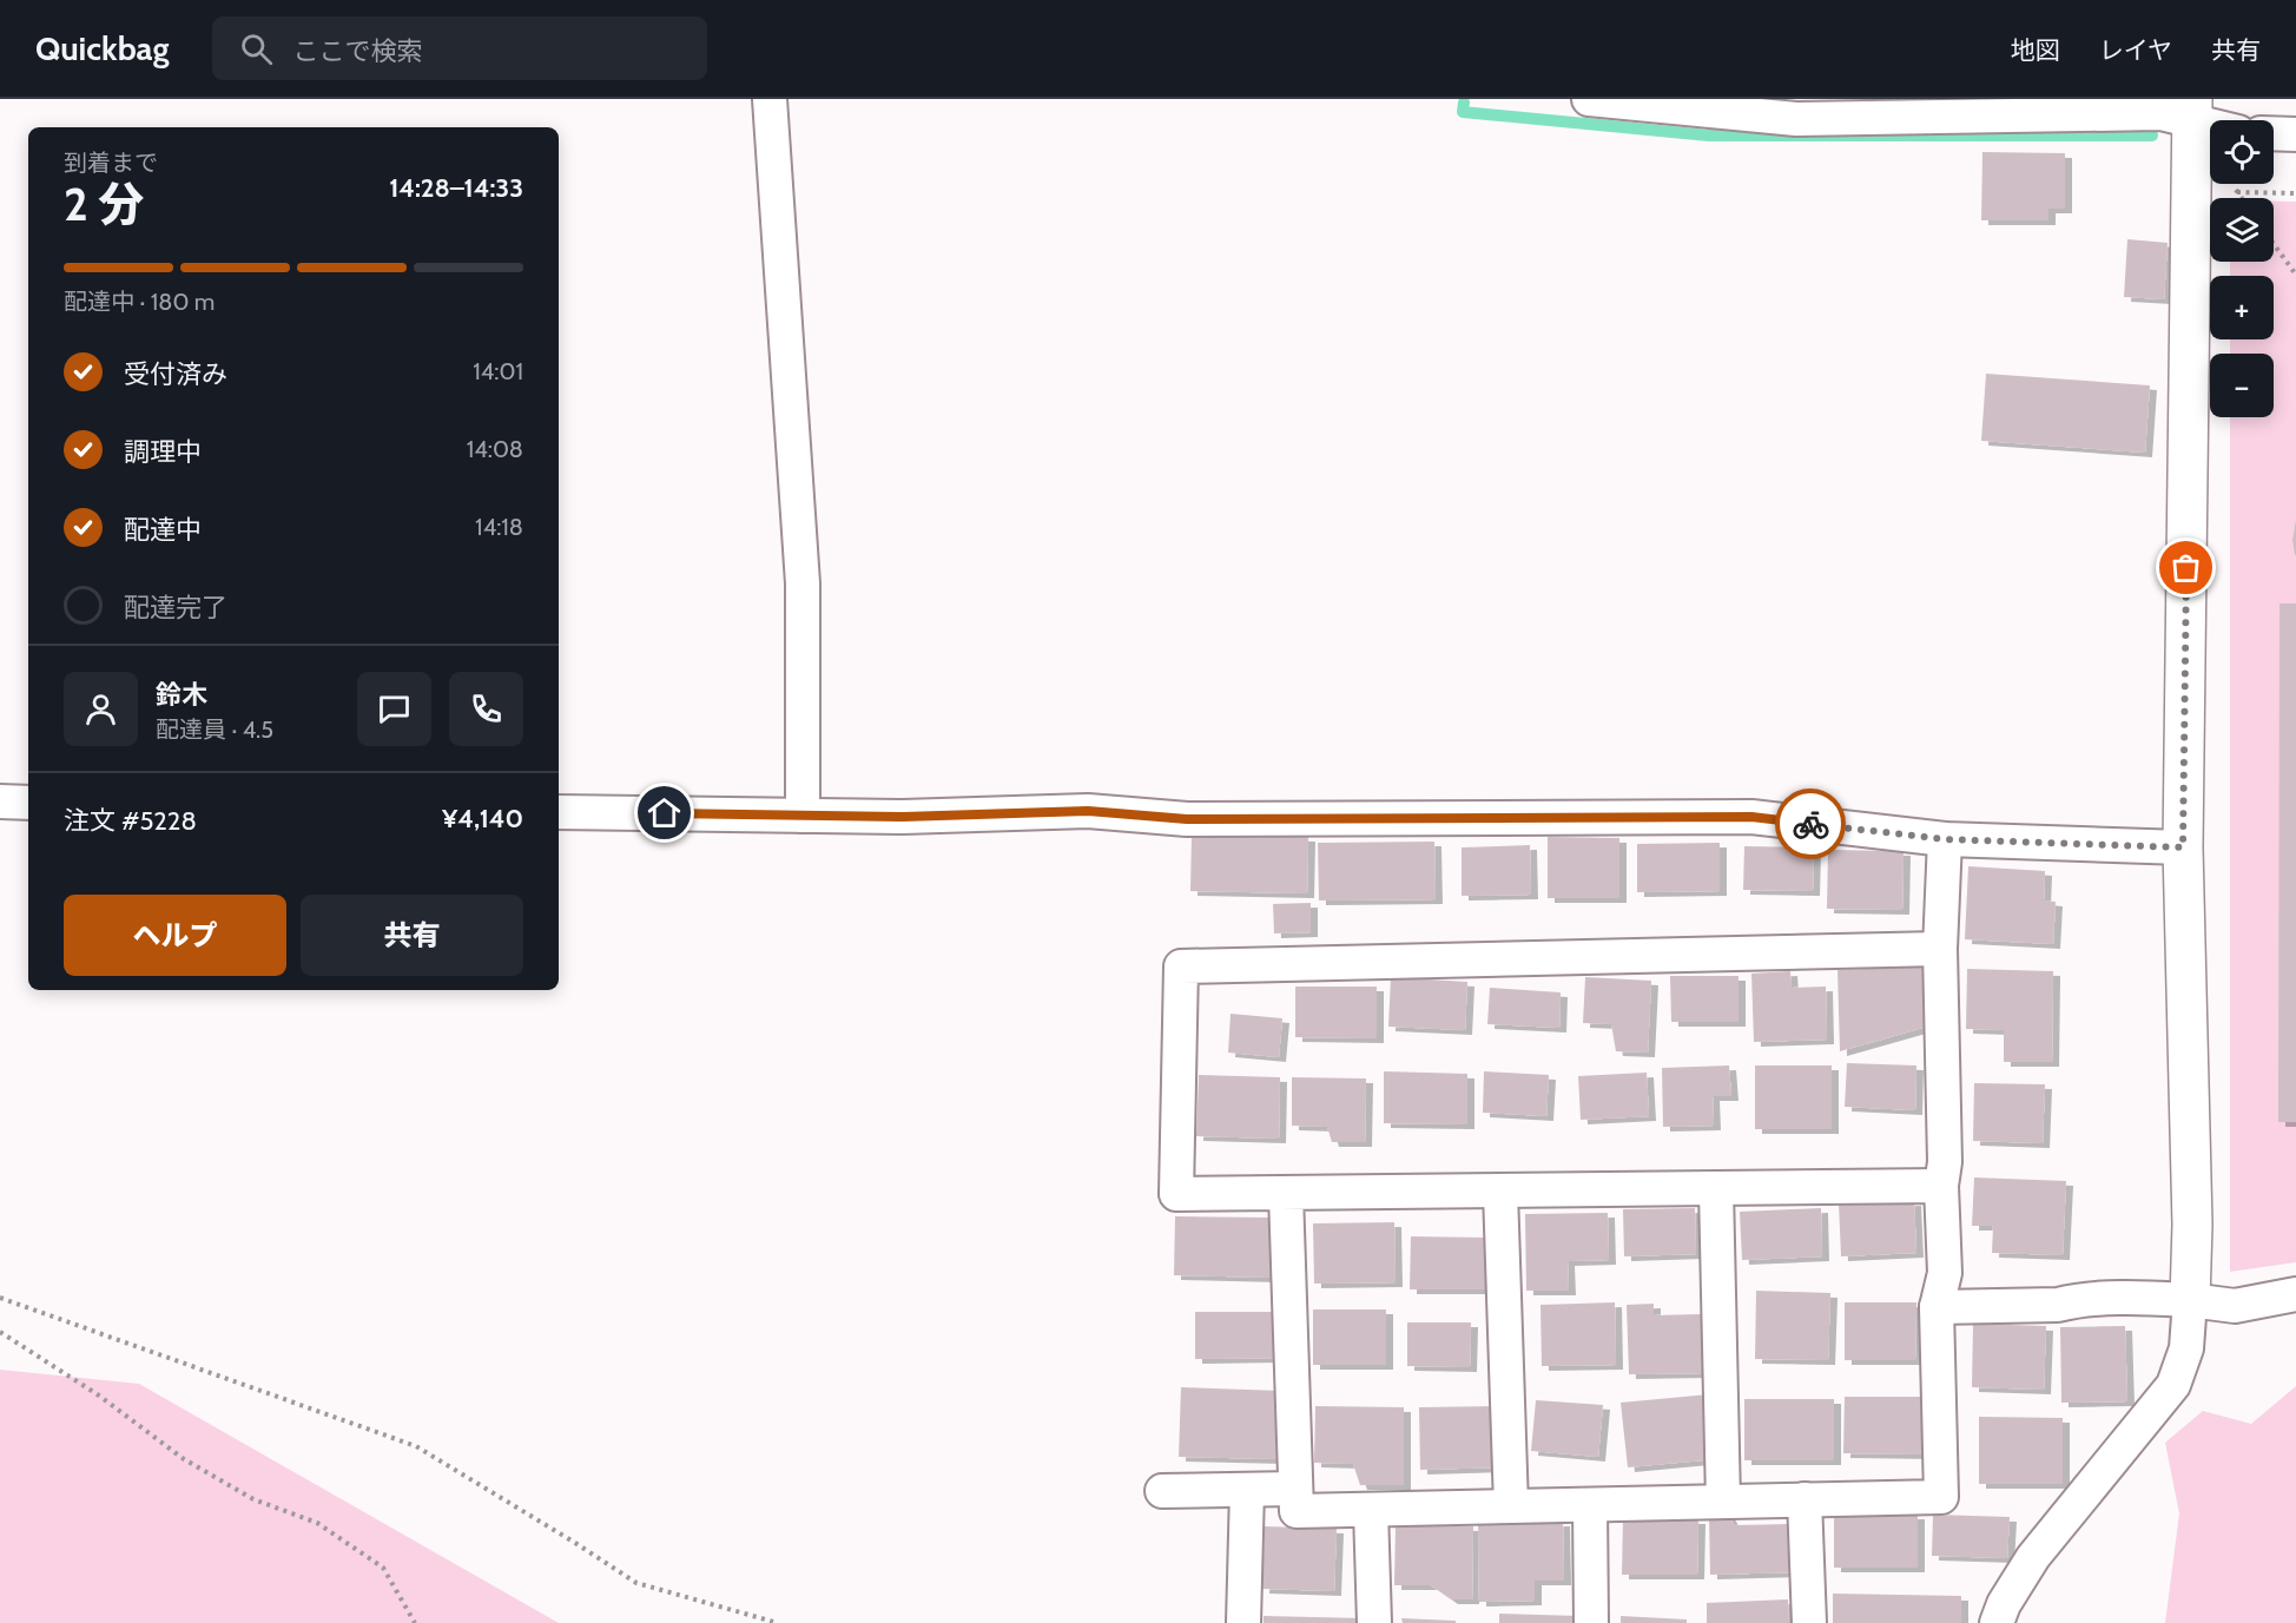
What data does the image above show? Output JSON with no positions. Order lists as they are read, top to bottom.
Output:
{
  "page": {
    "header": "Quickbag",
    "search": "ここで検索",
    "nav": ["地図", "レイヤ", "共有"],
    "map_buttons": ["+", "−"],
    "heading": ["2 分", "到着まで", "14:28–14:33"],
    "panel": [
      "鈴木",
      "配達員 · 4.5",
      "注文 #5228",
      "¥4,140"
    ],
    "bar": "配達中 · 180 m",
    "list": [
      ["受付済み", "14:01"],
      ["調理中", "14:08"],
      ["配達中", "14:18"],
      "配達完了"
    ],
    "buttons": ["ヘルプ", "共有"]
  }
}
